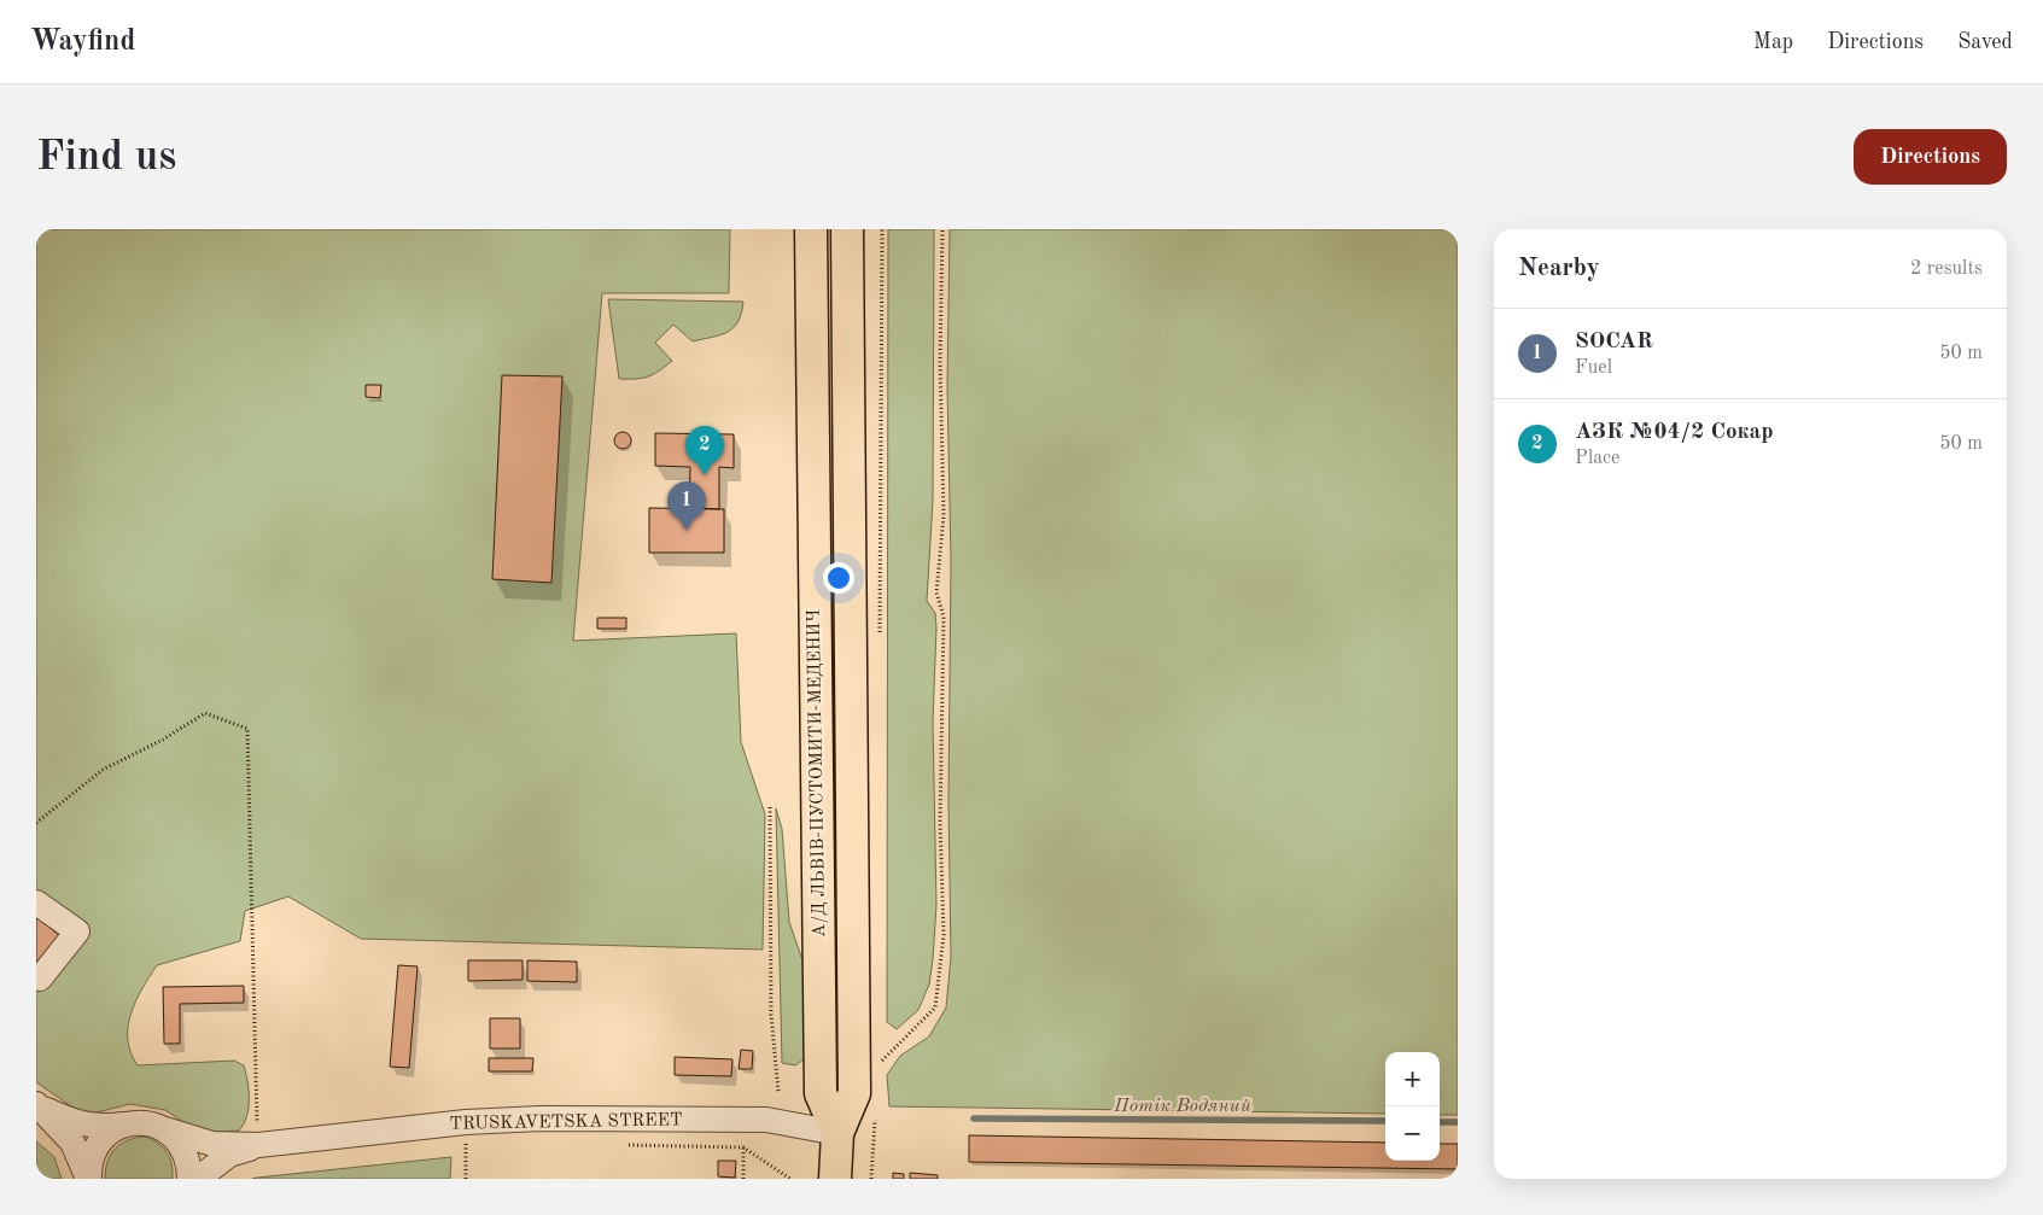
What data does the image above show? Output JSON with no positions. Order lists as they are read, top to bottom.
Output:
{
  "streets": {
    "main road": ["А/Д ЛЬВІВ-ПУСТОМИТИ-МЕДЕНИЧ"],
    "street": ["TRUSKAVETSKA STREET"]
  },
  "crossings": [
    ["А/Д ЛЬВІВ-ПУСТОМИТИ-МЕДЕНИЧ", "TRUSKAVETSKA STREET"]
  ],
  "water": ["Потік Водяний"],
  "page": {
    "header": "Wayfind",
    "nav": ["Map", "Directions", "Saved"],
    "buttons": "Directions",
    "title": "Find us",
    "heading": ["Nearby", "2 results"],
    "list": [
      {
        "mark": "1",
        "name": "SOCAR",
        "note": "Fuel",
        "value": "50 m"
      },
      {
        "mark": "2",
        "name": "АЗК №04/2 Сокар",
        "note": "Place",
        "value": "50 m"
      }
    ],
    "pins": ["2", "1"],
    "map_buttons": ["+", "−"]
  }
}
